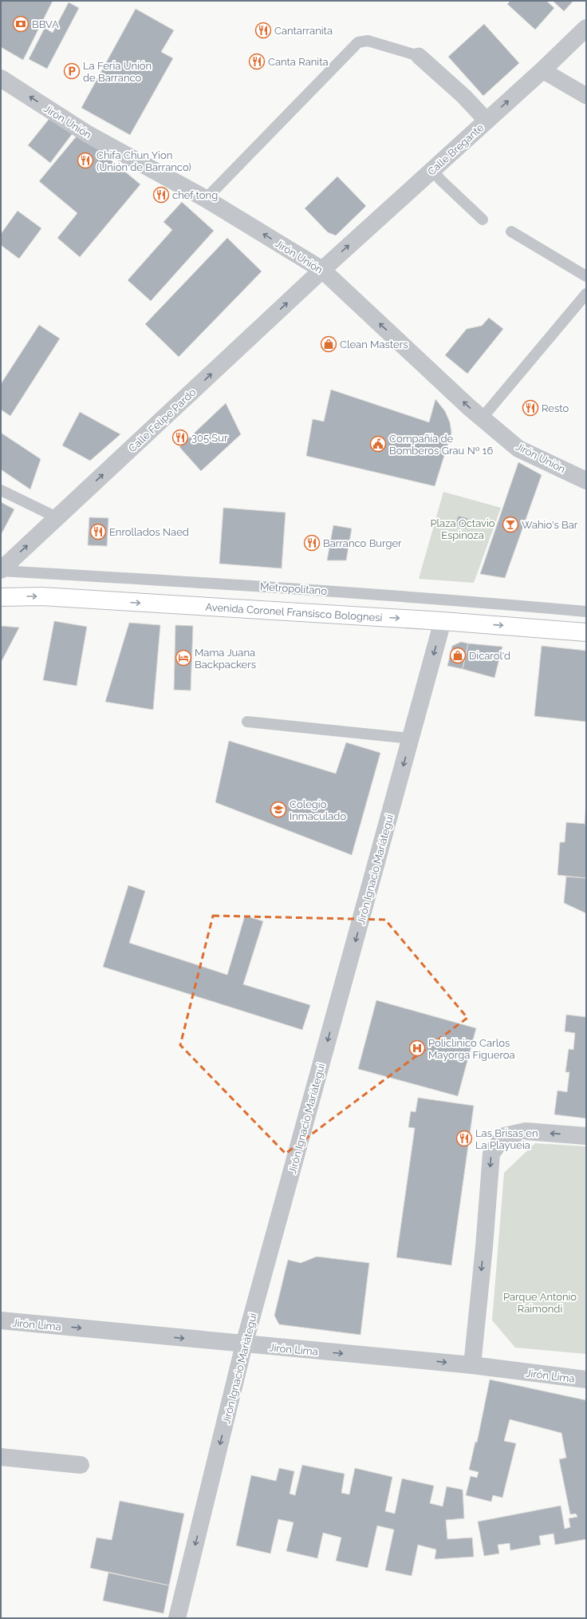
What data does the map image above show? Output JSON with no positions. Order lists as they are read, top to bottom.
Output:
{
  "streets": {
    "main road": ["Avenida Coronel Fransisco Bolognesi"],
    "street": [
      "Jirón Unión",
      "Calle Bregante",
      "Calle Felipe Pardo",
      "Jirón Ignacio Mariátegui",
      "Jirón Lima"
    ],
    "lane": ["Metropolitano"]
  },
  "crossings": [
    ["Jirón Unión", "Calle Bregante"],
    ["Jirón Unión", "Calle Felipe Pardo"],
    ["Calle Bregante", "Calle Felipe Pardo"],
    ["Calle Felipe Pardo", "Metropolitano"],
    ["Avenida Coronel Fransisco Bolognesi", "Jirón Ignacio Mariátegui"],
    ["Jirón Ignacio Mariátegui", "Jirón Lima"]
  ],
  "one_way": [
    "Jirón Unión",
    "Calle Bregante",
    "Calle Felipe Pardo",
    "Avenida Coronel Fransisco Bolognesi",
    "Jirón Ignacio Mariátegui",
    "Jirón Lima"
  ],
  "parks": ["Plaza Octavio Espinoza", "Parque Antonio Raimondi"],
  "places": {
    "bank": ["BBVA"],
    "restaurant": [
      "Cantarranita",
      "Canta Ranita",
      "Chifa Chun Yion (Unión de Barranco)",
      "chef tong",
      "Resto",
      "305 Sur",
      "Enrollados Naed",
      "Barranco Burger",
      "Las Brisas en La Playueia"
    ],
    "parking": ["La Feria Unión de Barranco"],
    "shop": ["Clean Masters", "Dicarol'd"],
    "public building": ["Compañía de Bomberos Grau Nº 16"],
    "bar": ["Wahio's Bar"],
    "hotel": ["Mama Juana Backpackers"],
    "school or university": ["Colegio Inmaculado"],
    "hospital": ["Policlínico Carlos Mayorga Figueroa"]
  }
}
